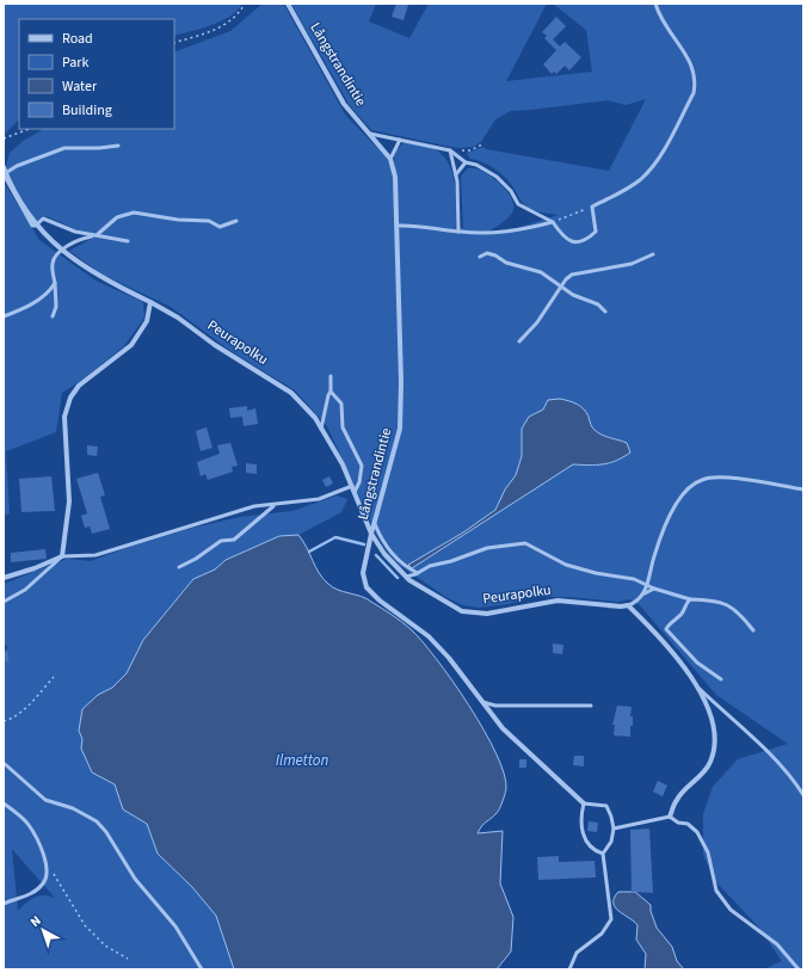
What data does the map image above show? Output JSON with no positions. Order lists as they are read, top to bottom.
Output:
{
  "streets": {
    "street": ["Långstrandintie", "Peurapolku"]
  },
  "crossings": [
    ["Långstrandintie", "Peurapolku"]
  ],
  "water": ["Ilmetton"],
  "legend": [
    "Road",
    "Park",
    "Water",
    "Building"
  ],
  "north": "top left"
}
